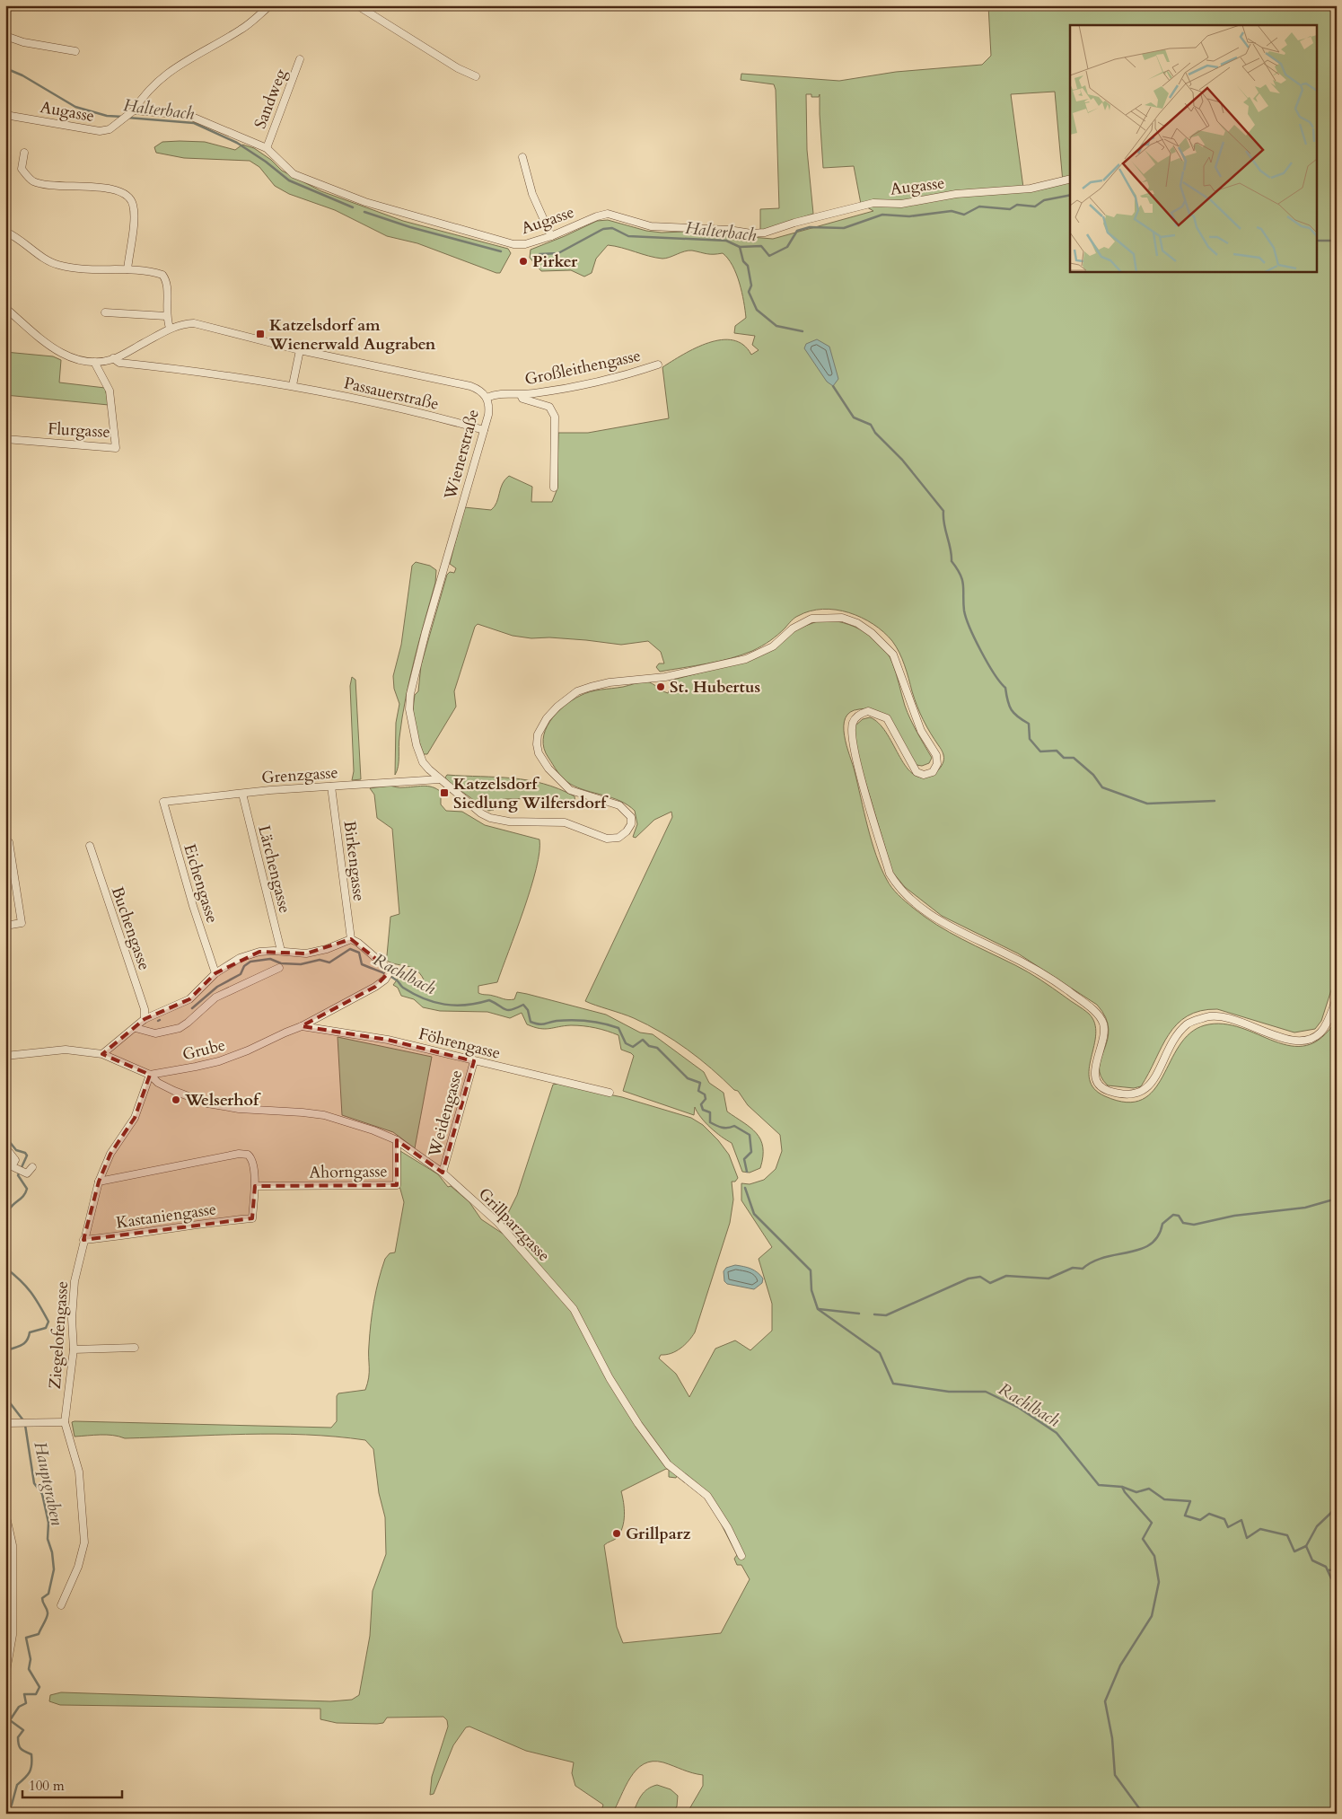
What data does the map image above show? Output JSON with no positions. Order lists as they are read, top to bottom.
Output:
{
  "streets": {
    "street": [
      "Sandweg",
      "Augasse",
      "Großleithengasse",
      "Passauerstraße",
      "Flurgasse",
      "Wienerstraße",
      "Grenzgasse",
      "Birkengasse",
      "Lärchengasse",
      "Eichengasse",
      "Buchengasse",
      "Föhrengasse",
      "Grube",
      "Weidengasse",
      "Ahorngasse",
      "Kastaniengasse",
      "Grillparzgasse",
      "Ziegelofengasse"
    ]
  },
  "crossings": [
    ["Sandweg", "Augasse"],
    ["Großleithengasse", "Wienerstraße"],
    ["Passauerstraße", "Wienerstraße"],
    ["Flurgasse", "Wienerstraße"],
    ["Wienerstraße", "Grenzgasse"],
    ["Grenzgasse", "Birkengasse"],
    ["Grenzgasse", "Lärchengasse"],
    ["Grenzgasse", "Eichengasse"],
    ["Birkengasse", "Grube"],
    ["Föhrengasse", "Grube"],
    ["Föhrengasse", "Weidengasse"],
    ["Grube", "Grillparzgasse"],
    ["Grube", "Ziegelofengasse"],
    ["Weidengasse", "Grillparzgasse"],
    ["Ahorngasse", "Kastaniengasse"],
    ["Ahorngasse", "Grillparzgasse"],
    ["Kastaniengasse", "Ziegelofengasse"],
    ["Grillparzgasse", "Ziegelofengasse"]
  ],
  "water": ["Halterbach", "Rachlbach", "Hauptgraben"],
  "places": {
    "other": [
      "Pirker",
      "St. Hubertus",
      "Welserhof",
      "Grillparz"
    ],
    "transit": ["Katzelsdorf am Wienerwald Augraben", "Katzelsdorf Siedlung Wilfersdorf"]
  },
  "scale_bar": "100 m"
}
